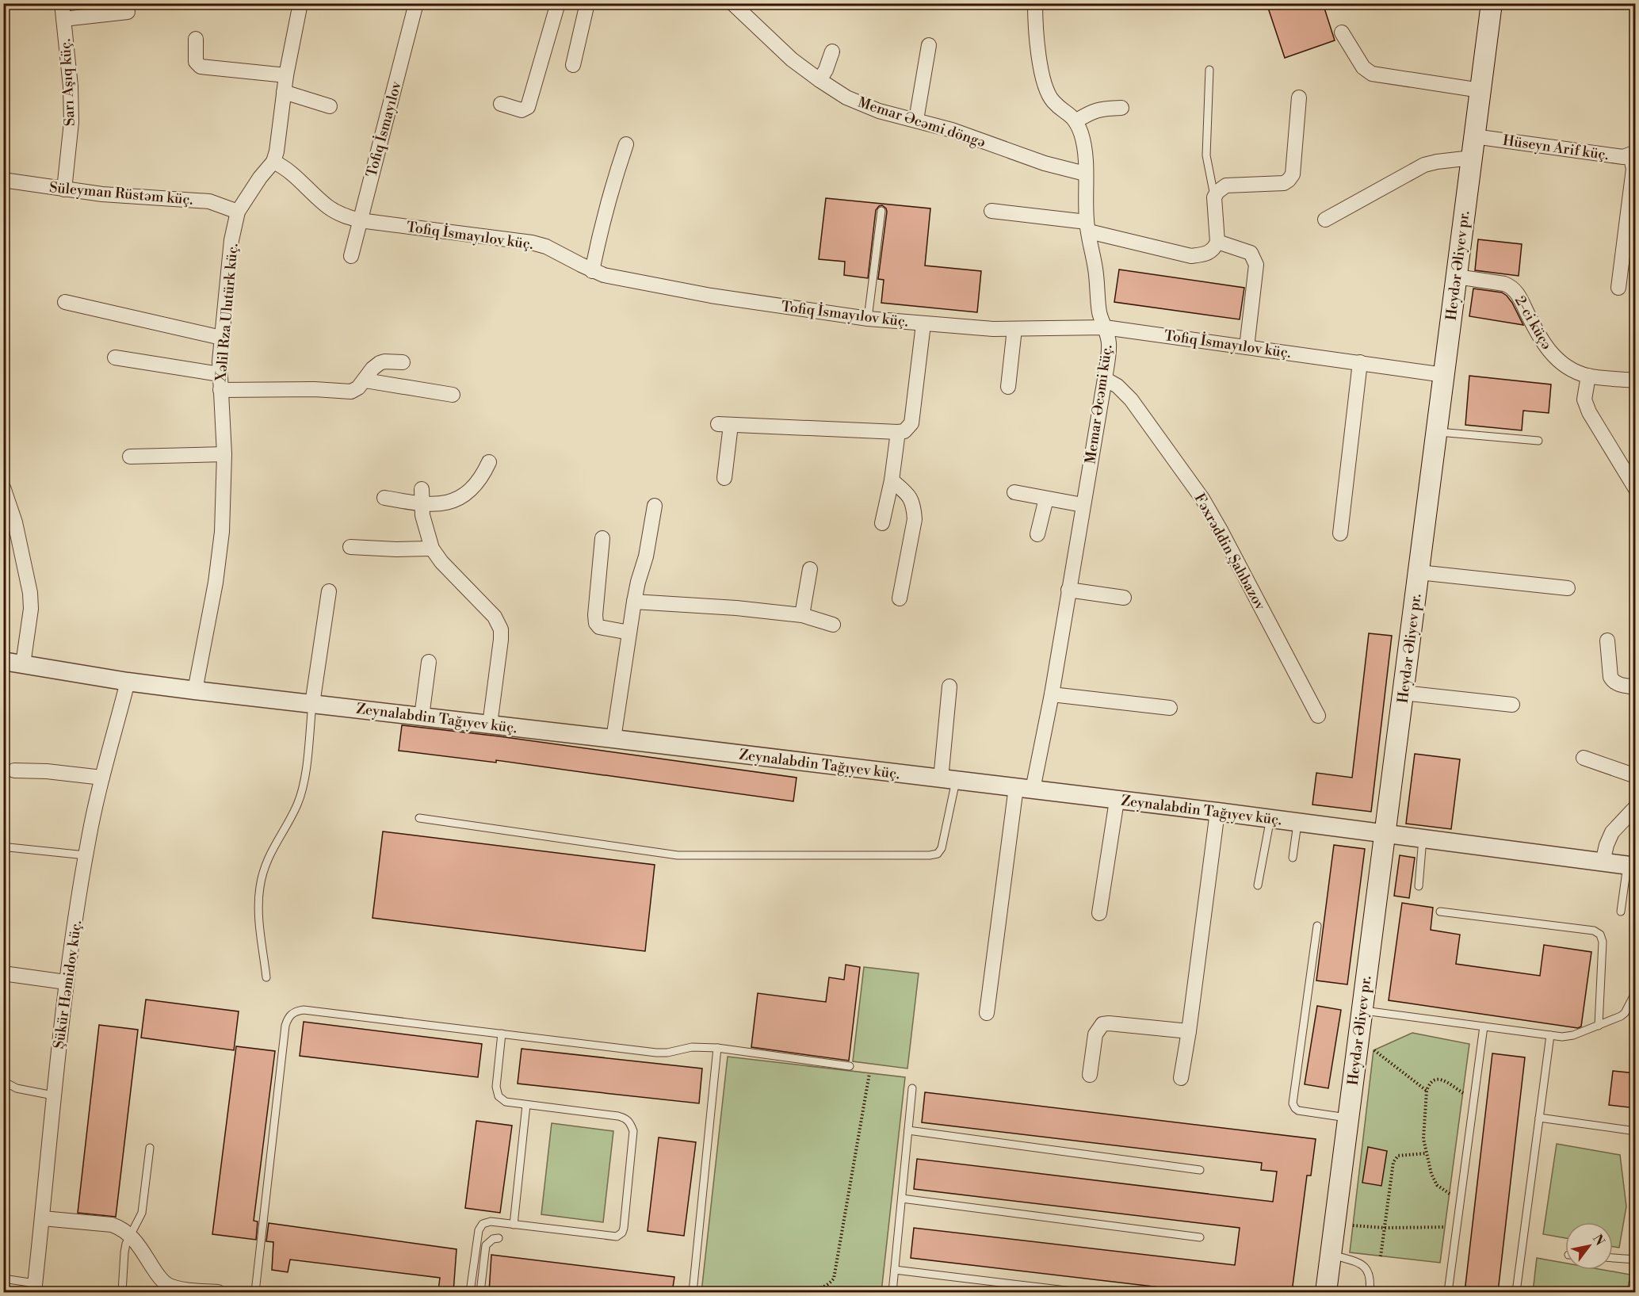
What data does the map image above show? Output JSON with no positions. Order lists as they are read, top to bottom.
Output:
{
  "streets": {
    "main road": ["Heydər Əliyev pr."],
    "street": [
      "Sarı Aşıq küç.",
      "Memar Əcəmi döngə",
      "Tofiq İsmayılov",
      "Hüseyn Arif küç.",
      "Süleyman Rüstəm küç.",
      "Tofiq İsmayılov küç.",
      "Xəlil Rza Ulutürk küç.",
      "2-ci küçə",
      "Memar Əcəmi küç.",
      "Fəxrəddin Şahbazov",
      "Zeynalabdin Tağıyev küç.",
      "Şükür Həmidov küç."
    ]
  },
  "crossings": [
    ["Sarı Aşıq küç.", "Süleyman Rüstəm küç."],
    ["Memar Əcəmi döngə", "Memar Əcəmi küç."],
    ["Tofiq İsmayılov", "Tofiq İsmayılov küç."],
    ["Hüseyn Arif küç.", "Heydər Əliyev pr."],
    ["Süleyman Rüstəm küç.", "Xəlil Rza Ulutürk küç."],
    ["Tofiq İsmayılov küç.", "Heydər Əliyev pr."],
    ["Tofiq İsmayılov küç.", "Xəlil Rza Ulutürk küç."],
    ["Tofiq İsmayılov küç.", "Memar Əcəmi küç."],
    ["Heydər Əliyev pr.", "2-ci küçə"],
    ["Heydər Əliyev pr.", "Zeynalabdin Tağıyev küç."],
    ["Xəlil Rza Ulutürk küç.", "Zeynalabdin Tağıyev küç."],
    ["Memar Əcəmi küç.", "Fəxrəddin Şahbazov"],
    ["Memar Əcəmi küç.", "Zeynalabdin Tağıyev küç."],
    ["Zeynalabdin Tağıyev küç.", "Şükür Həmidov küç."]
  ],
  "north": "top right"
}
